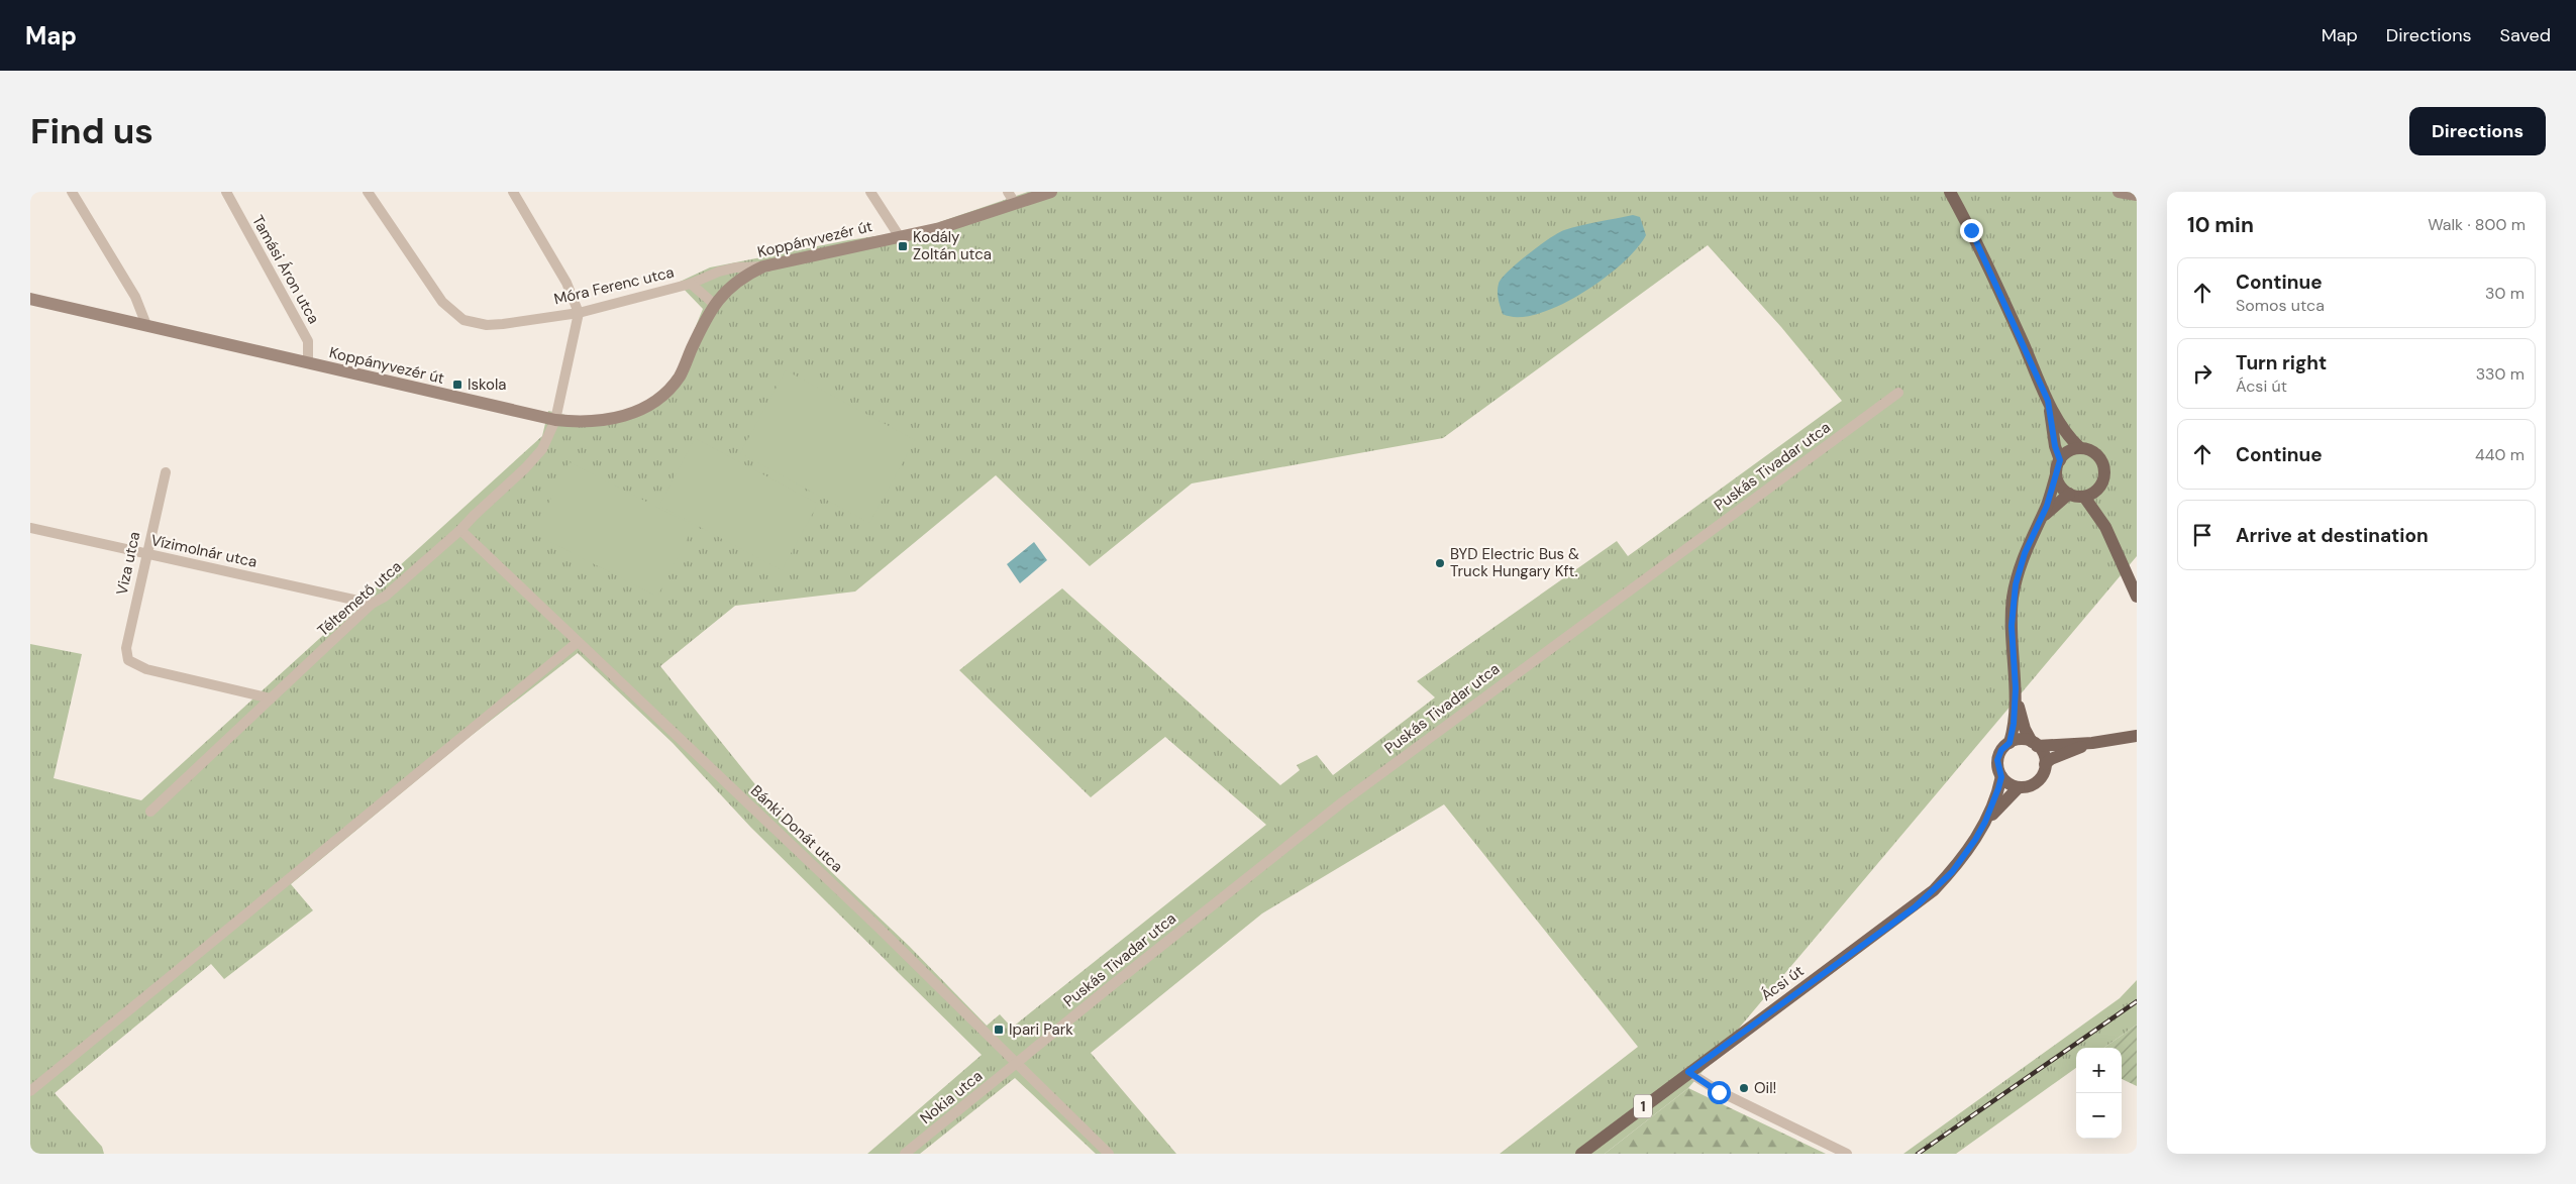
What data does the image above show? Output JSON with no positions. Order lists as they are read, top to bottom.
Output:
{
  "streets": {
    "main road": ["Ácsi út", "1"],
    "street": [
      "Koppányvezér út",
      "Tamási Áron utca",
      "Móra Ferenc utca",
      "Puskás Tivadar utca",
      "Vízimolnár utca",
      "Viza utca",
      "Téltemető utca",
      "Bánki Donát utca",
      "Nokia utca"
    ]
  },
  "crossings": [
    ["Koppányvezér út", "Tamási Áron utca"],
    ["Koppányvezér út", "Móra Ferenc utca"],
    ["Koppányvezér út", "Téltemető utca"],
    ["Móra Ferenc utca", "Téltemető utca"],
    ["Puskás Tivadar utca", "Bánki Donát utca"],
    ["Puskás Tivadar utca", "Nokia utca"],
    ["Vízimolnár utca", "Viza utca"],
    ["Vízimolnár utca", "Téltemető utca"],
    ["Viza utca", "Téltemető utca"],
    ["Téltemető utca", "Bánki Donát utca"],
    ["Bánki Donát utca", "Nokia utca"],
    ["Ácsi út", "1"]
  ],
  "places": {
    "transit": ["Kodály Zoltán utca", "Iskola", "Ipari Park"],
    "other": ["BYD Electric Bus & Truck Hungary Kft.", "Oil!"]
  },
  "page": {
    "header": "Map",
    "nav": ["Map", "Directions", "Saved"],
    "buttons": "Directions",
    "title": "Find us",
    "heading": ["10 min", "Walk · 800 m"],
    "list": [
      ["Continue", "Somos utca", "30 m"],
      ["Turn right", "Ácsi út", "330 m"],
      ["Continue", "440 m"],
      "Arrive at destination"
    ],
    "map_buttons": ["+", "−"]
  }
}
